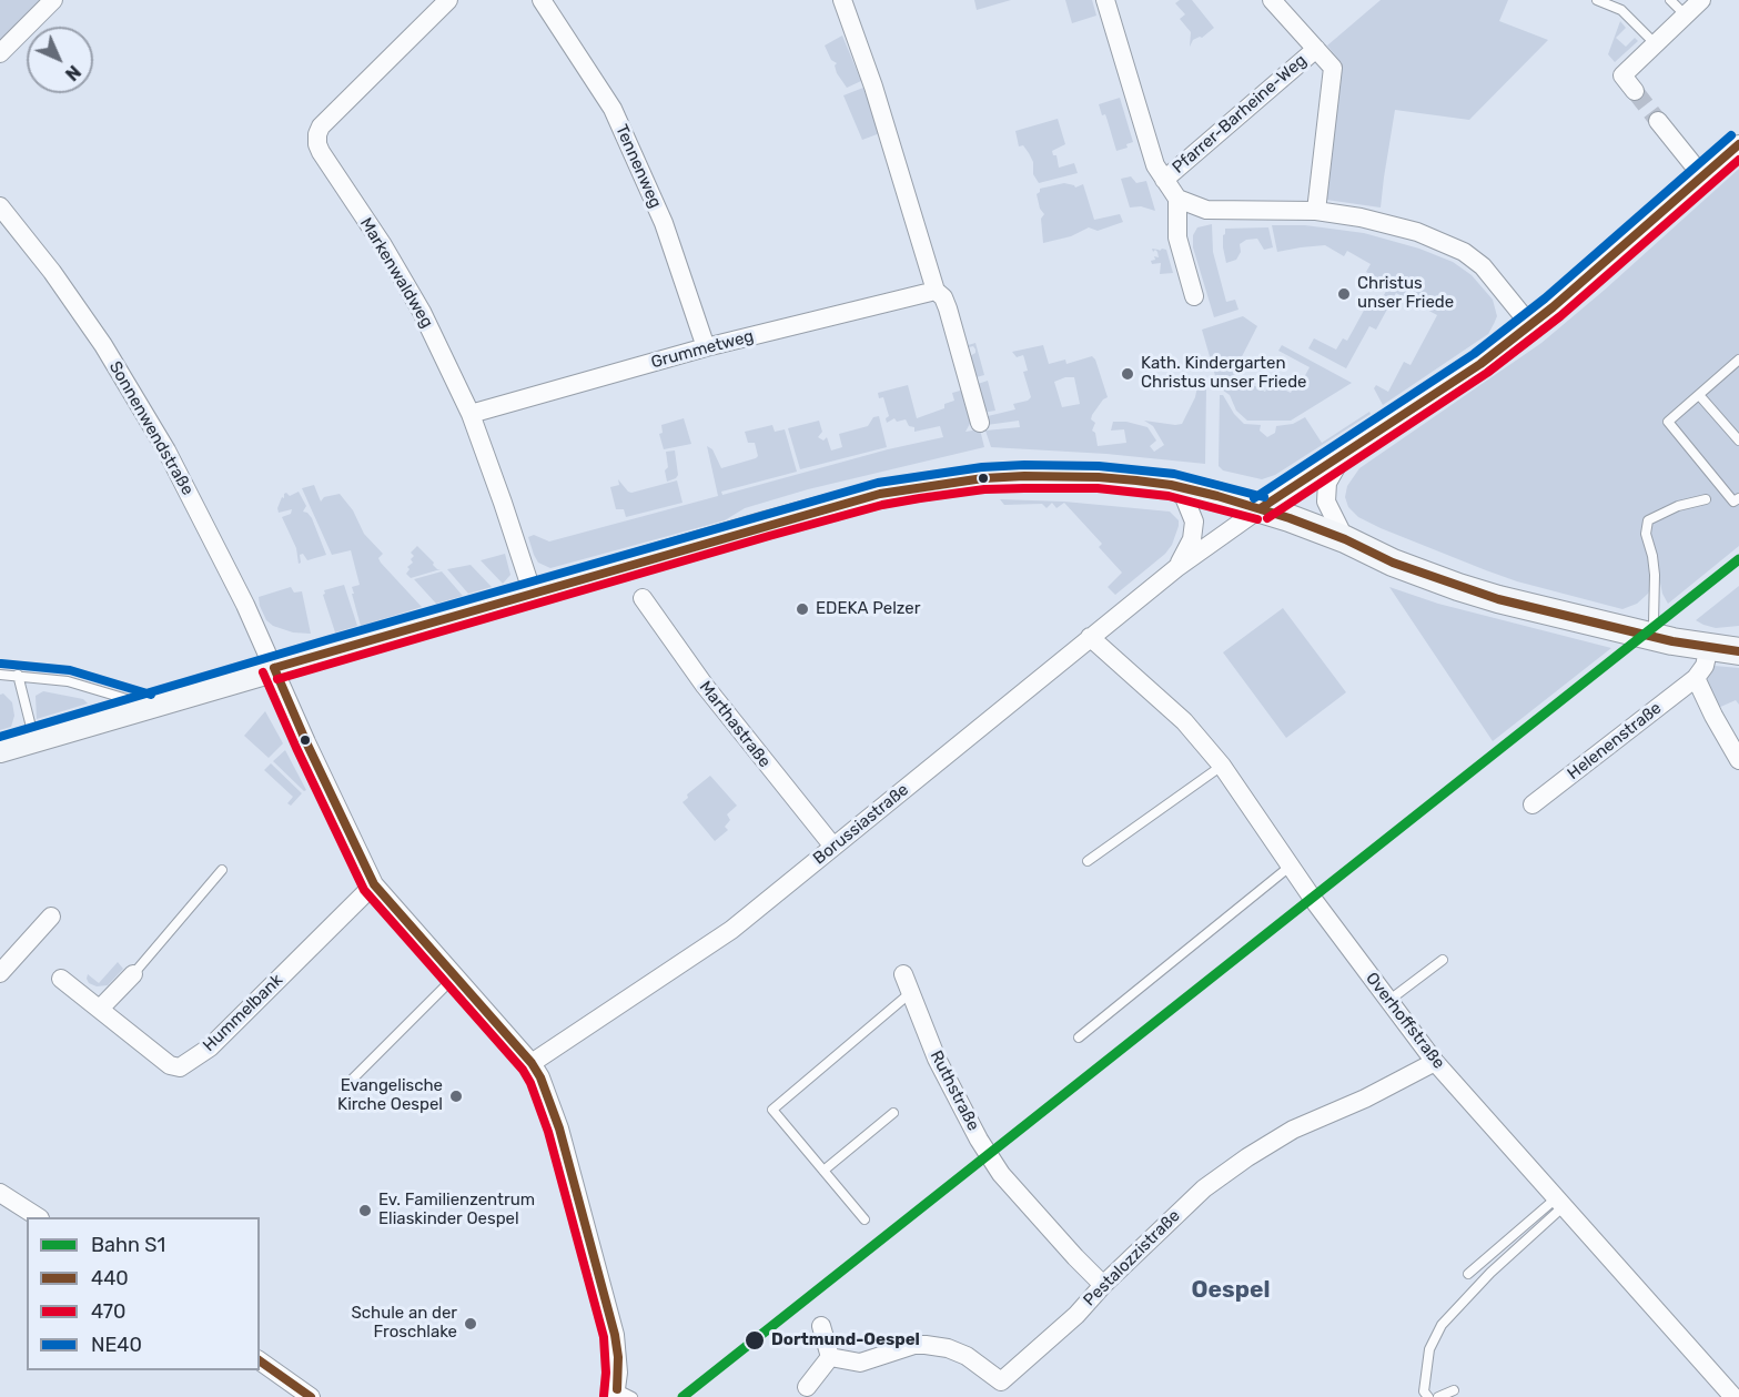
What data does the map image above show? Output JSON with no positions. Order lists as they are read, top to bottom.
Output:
{
  "streets": {
    "street": [
      "Pfarrer-Barheine-Weg",
      "Tennenweg",
      "Markenwaldweg",
      "Grummetweg",
      "Sonnenwendstraße",
      "Marthastraße",
      "Helenenstraße",
      "Borussiastraße",
      "Hummelbank",
      "Overhoffstraße",
      "Ruthstraße",
      "Pestalozzistraße"
    ]
  },
  "crossings": [
    ["Tennenweg", "Grummetweg"],
    ["Markenwaldweg", "Grummetweg"],
    ["Sonnenwendstraße", "Borussiastraße"],
    ["Sonnenwendstraße", "Hummelbank"],
    ["Marthastraße", "Borussiastraße"],
    ["Borussiastraße", "Overhoffstraße"],
    ["Overhoffstraße", "Pestalozzistraße"],
    ["Ruthstraße", "Pestalozzistraße"]
  ],
  "districts": ["Oespel"],
  "places": [
    "Christus unser Friede",
    "Kath. Kindergarten Christus unser Friede",
    "EDEKA Pelzer",
    "Evangelische Kirche Oespel",
    "Ev. Familienzentrum Eliaskinder Oespel",
    "Schule an der Froschlake",
    "Dortmund-Oespel"
  ],
  "lines": [
    "transit line NE40",
    "transit line 440",
    "transit line 470",
    "rail line S1"
  ],
  "legend": [
    "Bahn S1",
    "440",
    "470",
    "NE40"
  ],
  "north": "bottom right"
}
